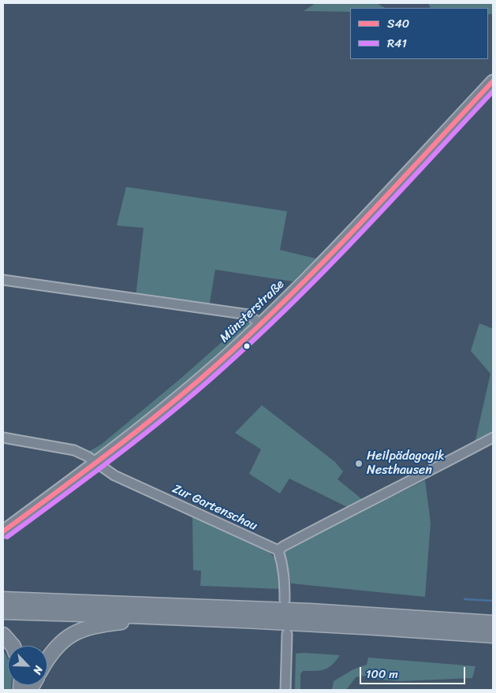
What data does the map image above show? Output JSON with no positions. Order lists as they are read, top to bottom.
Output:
{
  "streets": {
    "main road": ["Münsterstraße"],
    "street": ["Zur Gartenschau"]
  },
  "crossings": [
    ["Münsterstraße", "Zur Gartenschau"]
  ],
  "places": ["Heilpädagogik Nesthausen"],
  "lines": ["transit line S40", "transit line R41"],
  "legend": ["S40", "R41"],
  "scale_bar": "100 m",
  "north": "bottom right"
}
